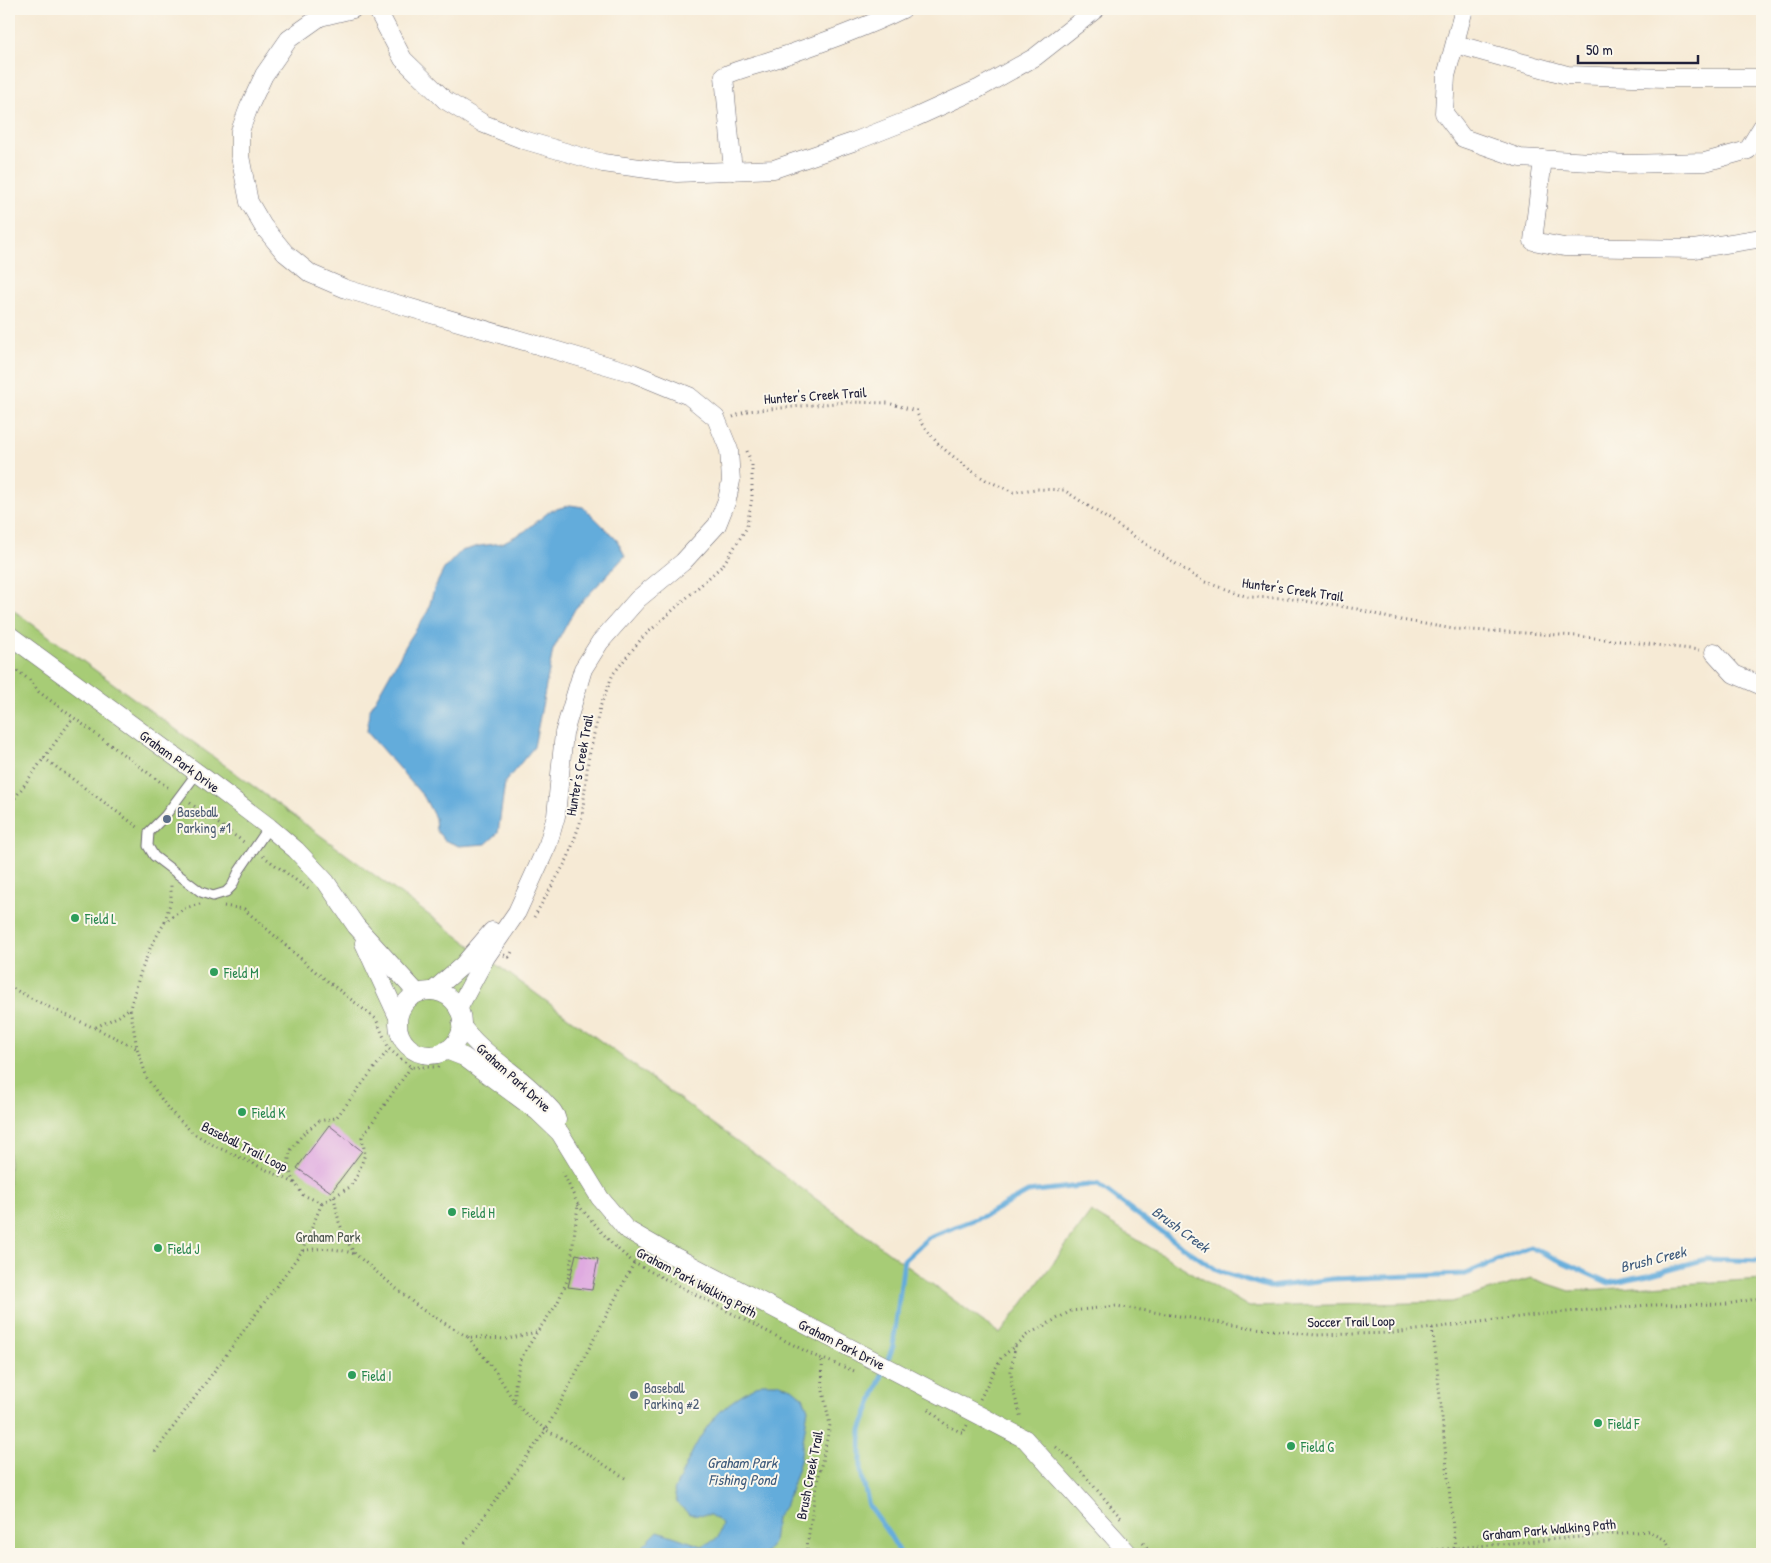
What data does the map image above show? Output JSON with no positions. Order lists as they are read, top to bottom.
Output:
{
  "streets": {
    "street": ["Graham Park Drive"],
    "path": [
      "Hunter's Creek Trail",
      "Baseball Trail Loop",
      "Graham Park Walking Path",
      "Soccer Trail Loop",
      "Brush Creek Trail"
    ]
  },
  "crossings": [
    ["Graham Park Walking Path", "Brush Creek Trail"]
  ],
  "water": ["Brush Creek", "Graham Park Fishing Pond"],
  "parks": ["Graham Park"],
  "places": [
    "Baseball Parking #1",
    "Field L",
    "Field M",
    "Field K",
    "Field H",
    "Field J",
    "Field I",
    "Baseball Parking #2",
    "Field F",
    "Field G"
  ],
  "scale_bar": "50 m"
}
